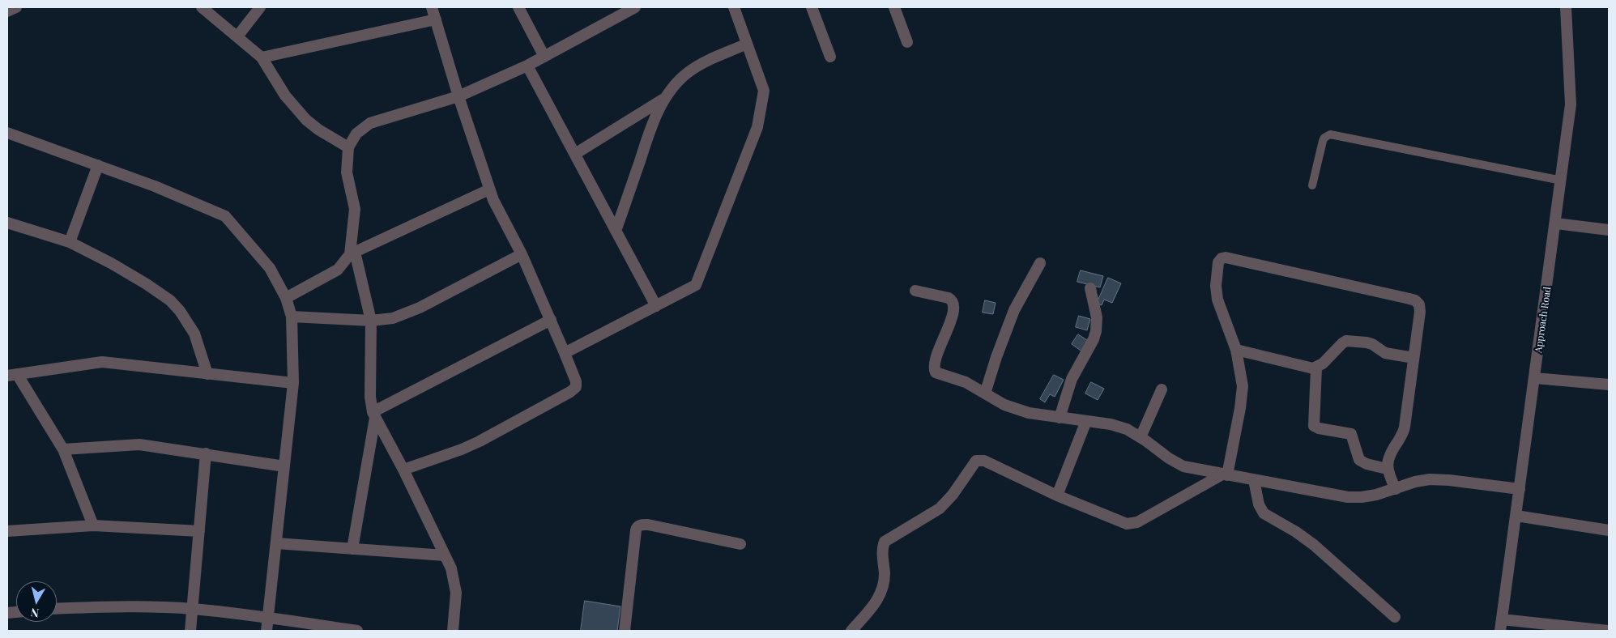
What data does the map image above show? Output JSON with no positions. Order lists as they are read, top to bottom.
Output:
{
  "streets": {
    "street": ["Approach Road"]
  },
  "north": "bottom"
}
